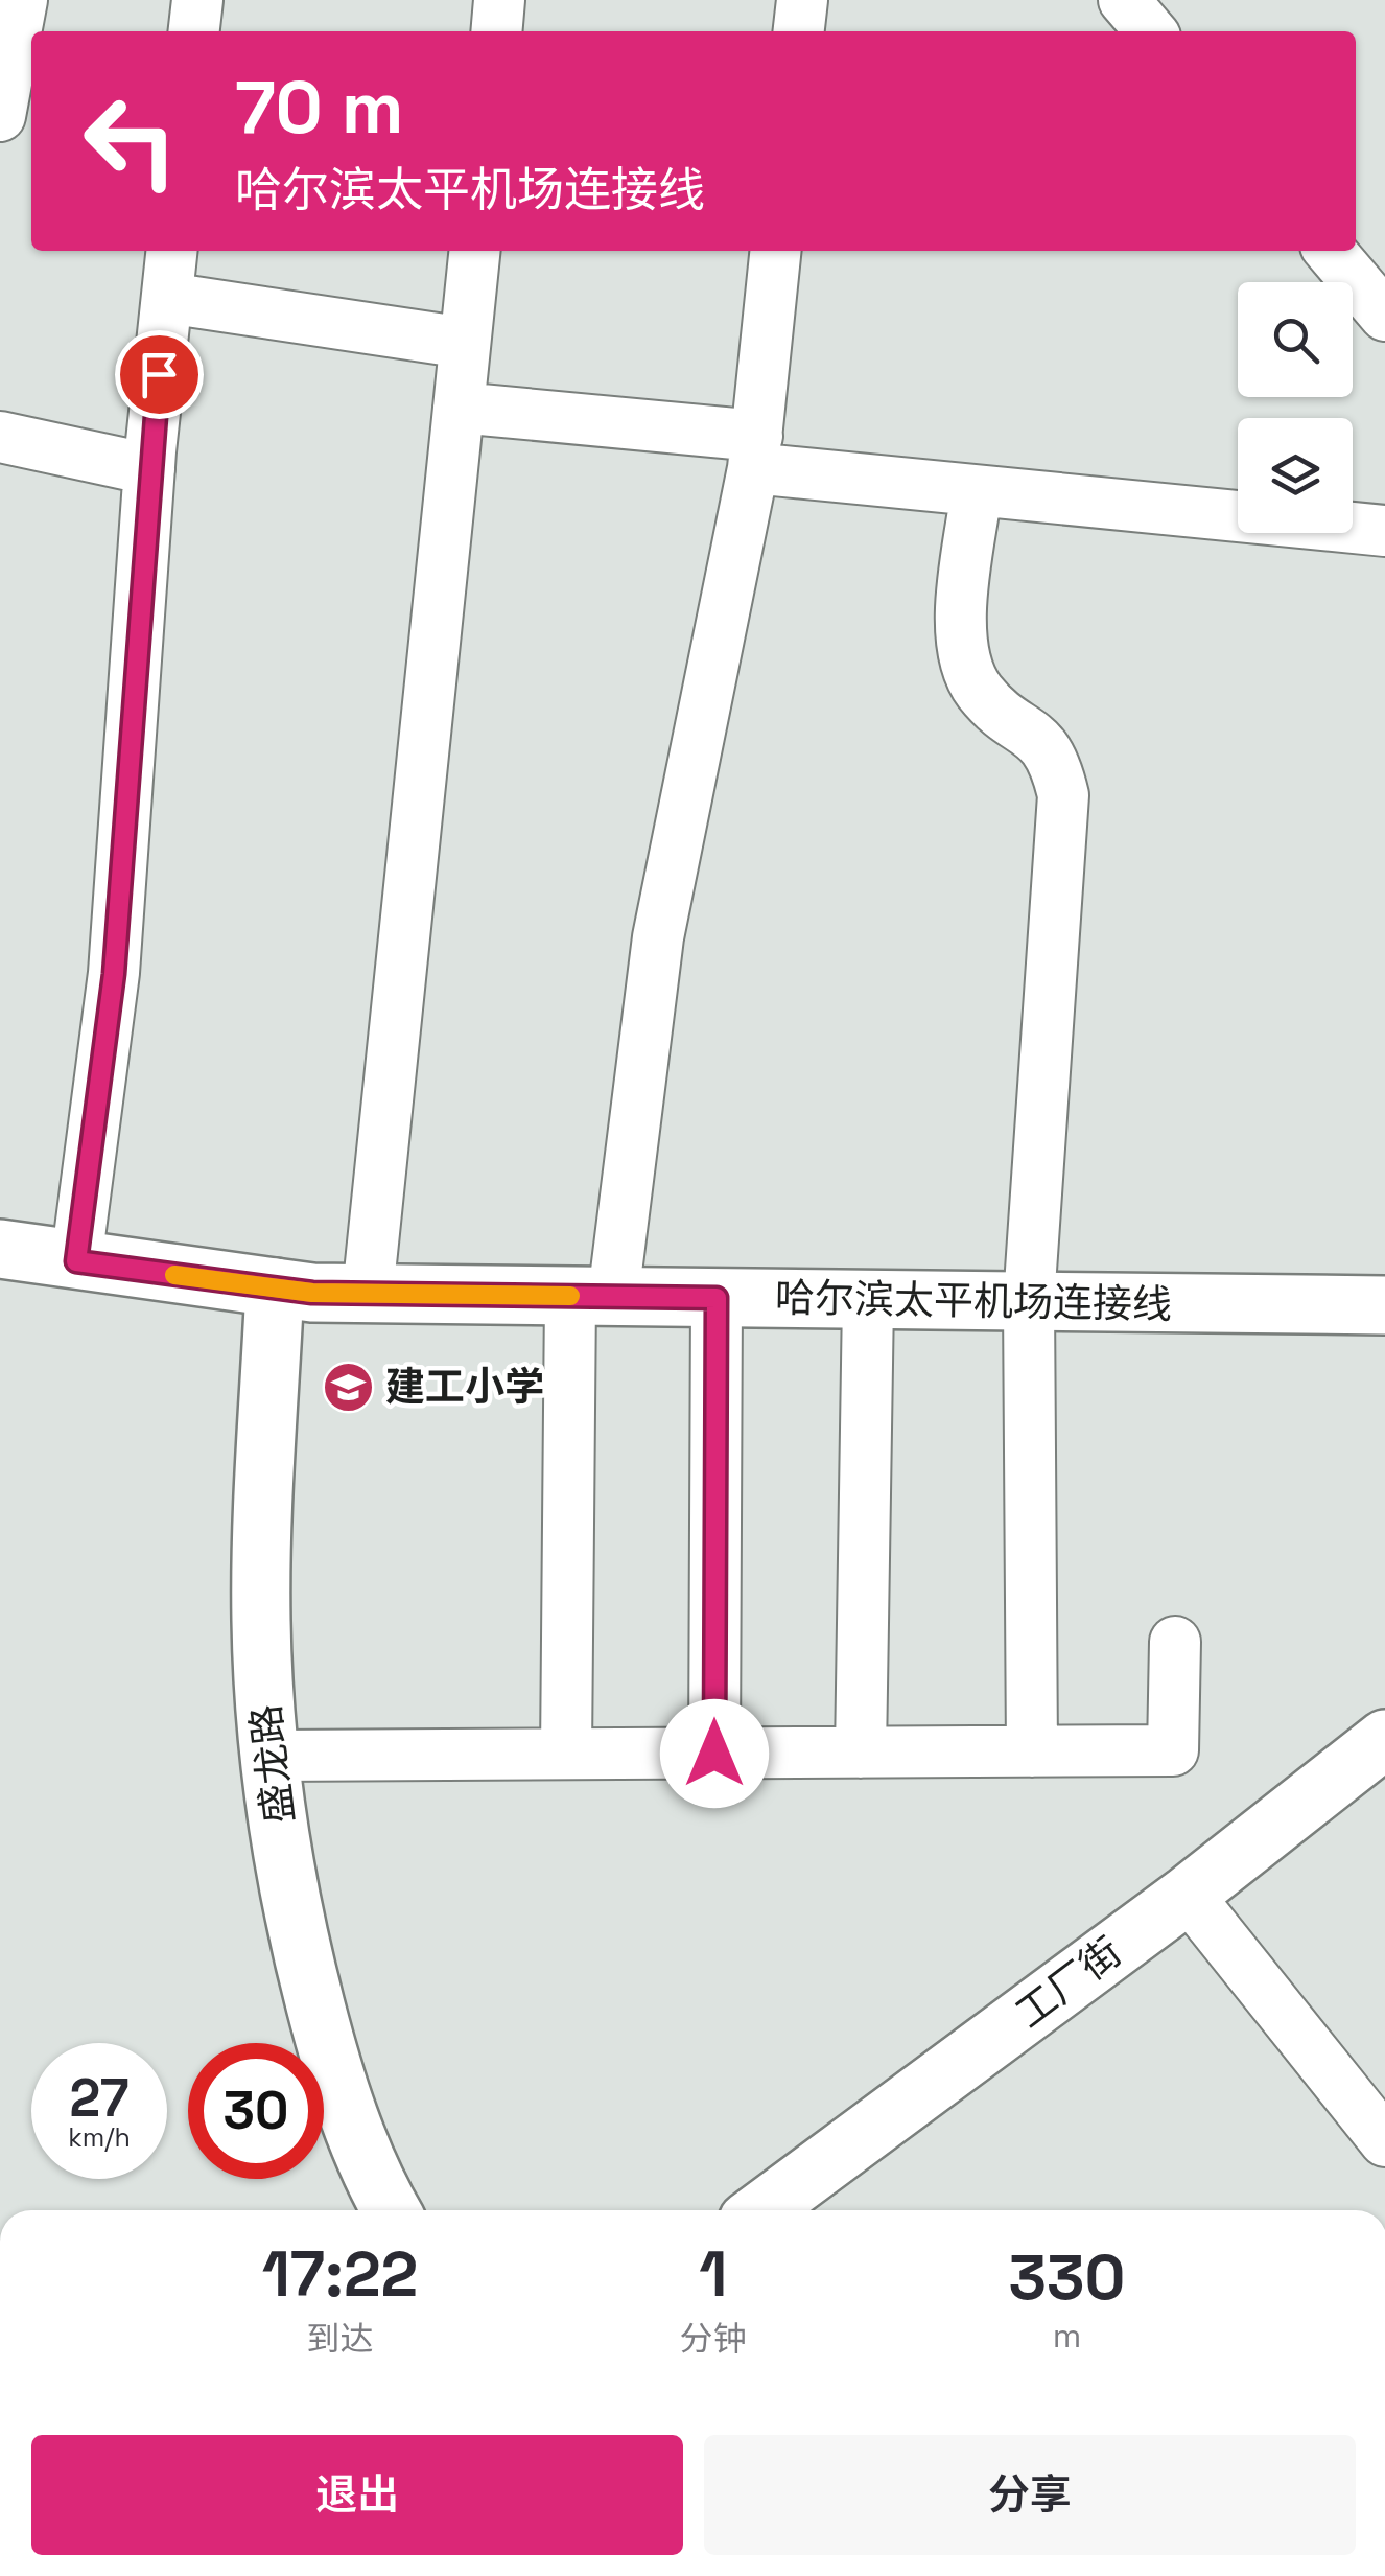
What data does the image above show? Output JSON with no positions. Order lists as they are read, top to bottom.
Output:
{
  "streets": {
    "street": ["哈尔滨太平机场连接线", "盛龙路", "工厂街"]
  },
  "crossings": [
    ["哈尔滨太平机场连接线", "盛龙路"]
  ],
  "places": {
    "school or university": ["建工小学"]
  },
  "page": {
    "turn": ["70 m", "哈尔滨太平机场连接线"],
    "speed": "27 km/h",
    "limit": "30",
    "eta": [
      "17:22",
      "到达",
      "1",
      "分钟",
      "330",
      "m"
    ],
    "buttons": ["退出", "分享"]
  }
}
